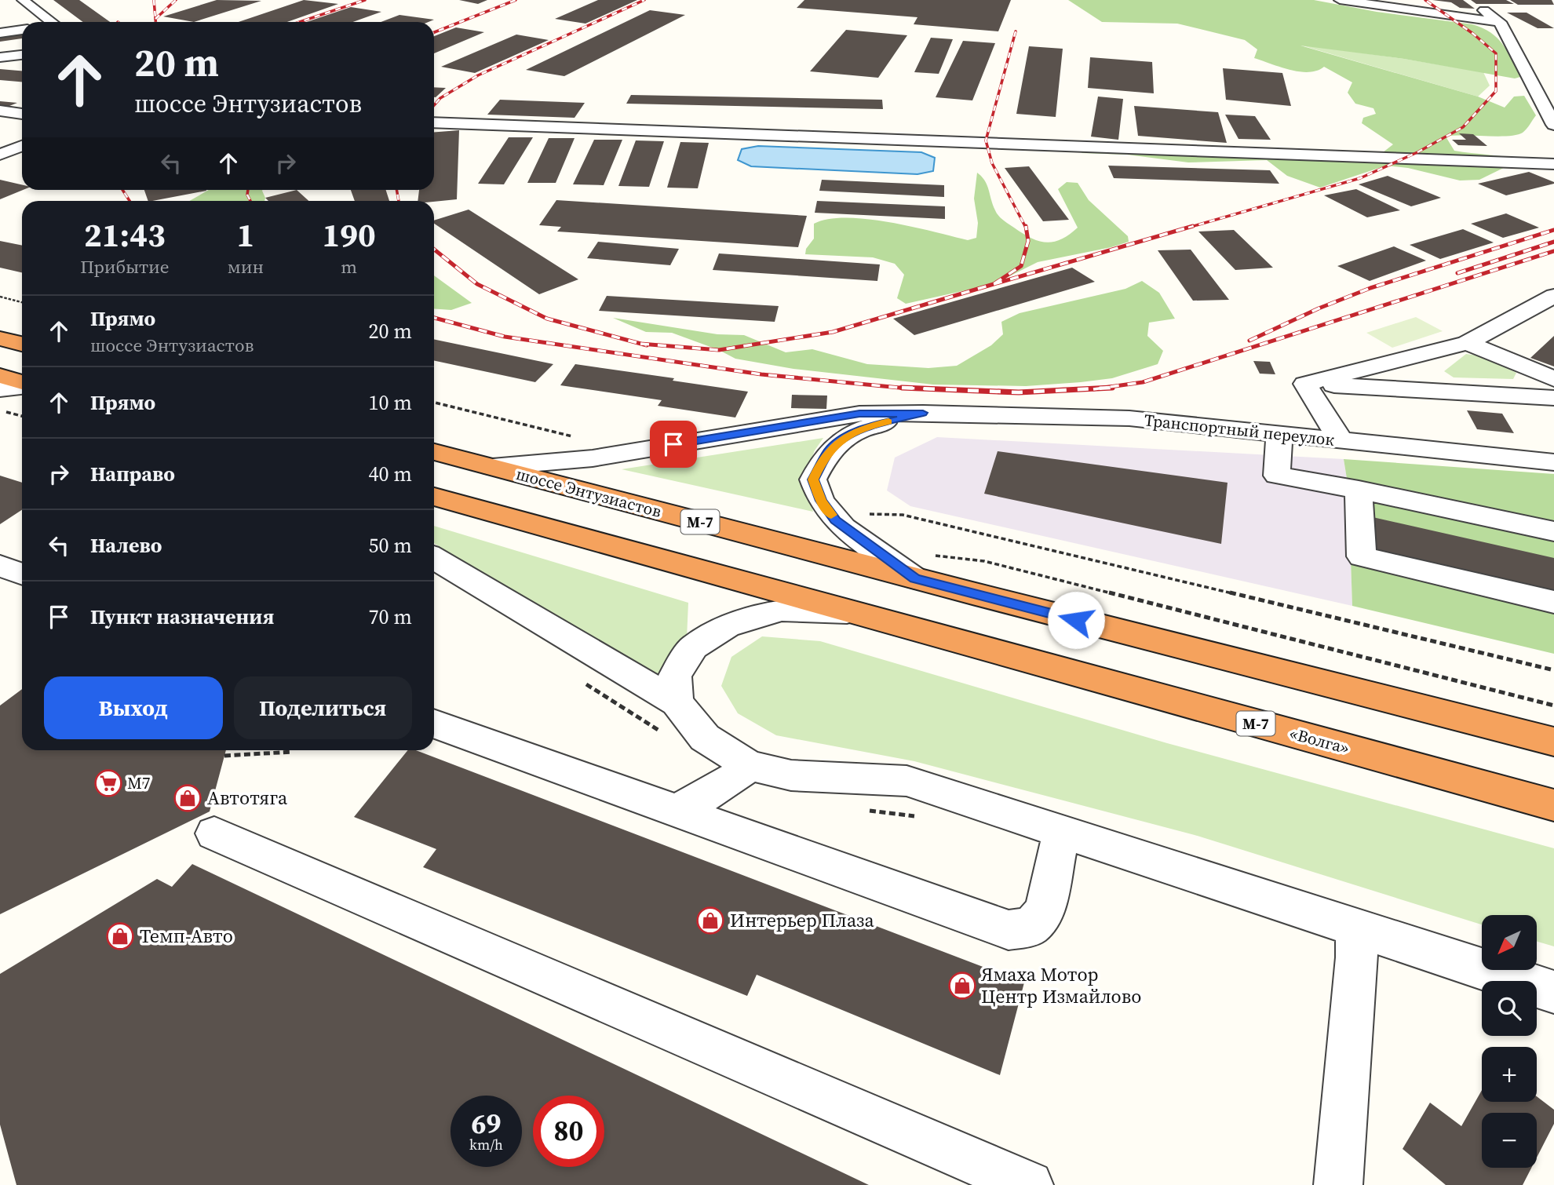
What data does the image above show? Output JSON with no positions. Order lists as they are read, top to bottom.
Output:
{
  "streets": {
    "highway": ["шоссе Энтузиастов", "М-7", "«Волга»"],
    "street": ["Транспортный переулок"]
  },
  "crossings": [
    ["М-7", "«Волга»"]
  ],
  "places": {
    "supermarket": ["М7"],
    "shop": [
      "Автотяга",
      "Интерьер Плаза",
      "Темп-Авто",
      "Ямаха Мотор Центр Измайлово"
    ]
  },
  "north": "bottom left",
  "page": {
    "turn": ["20 m", "шоссе Энтузиастов"],
    "eta": [
      "21:43",
      "Прибытие",
      "1",
      "мин",
      "190",
      "m"
    ],
    "list": [
      {
        "name": "Прямо",
        "note": "шоссе Энтузиастов",
        "value": "20 m"
      },
      {
        "name": "Прямо",
        "value": "10 m"
      },
      {
        "name": "Направо",
        "value": "40 m"
      },
      {
        "name": "Налево",
        "value": "50 m"
      },
      {
        "name": "Пункт назначения",
        "value": "70 m"
      }
    ],
    "buttons": ["Выход", "Поделиться"],
    "map_buttons": ["+", "−"],
    "speed": "69 km/h",
    "limit": "80"
  }
}
